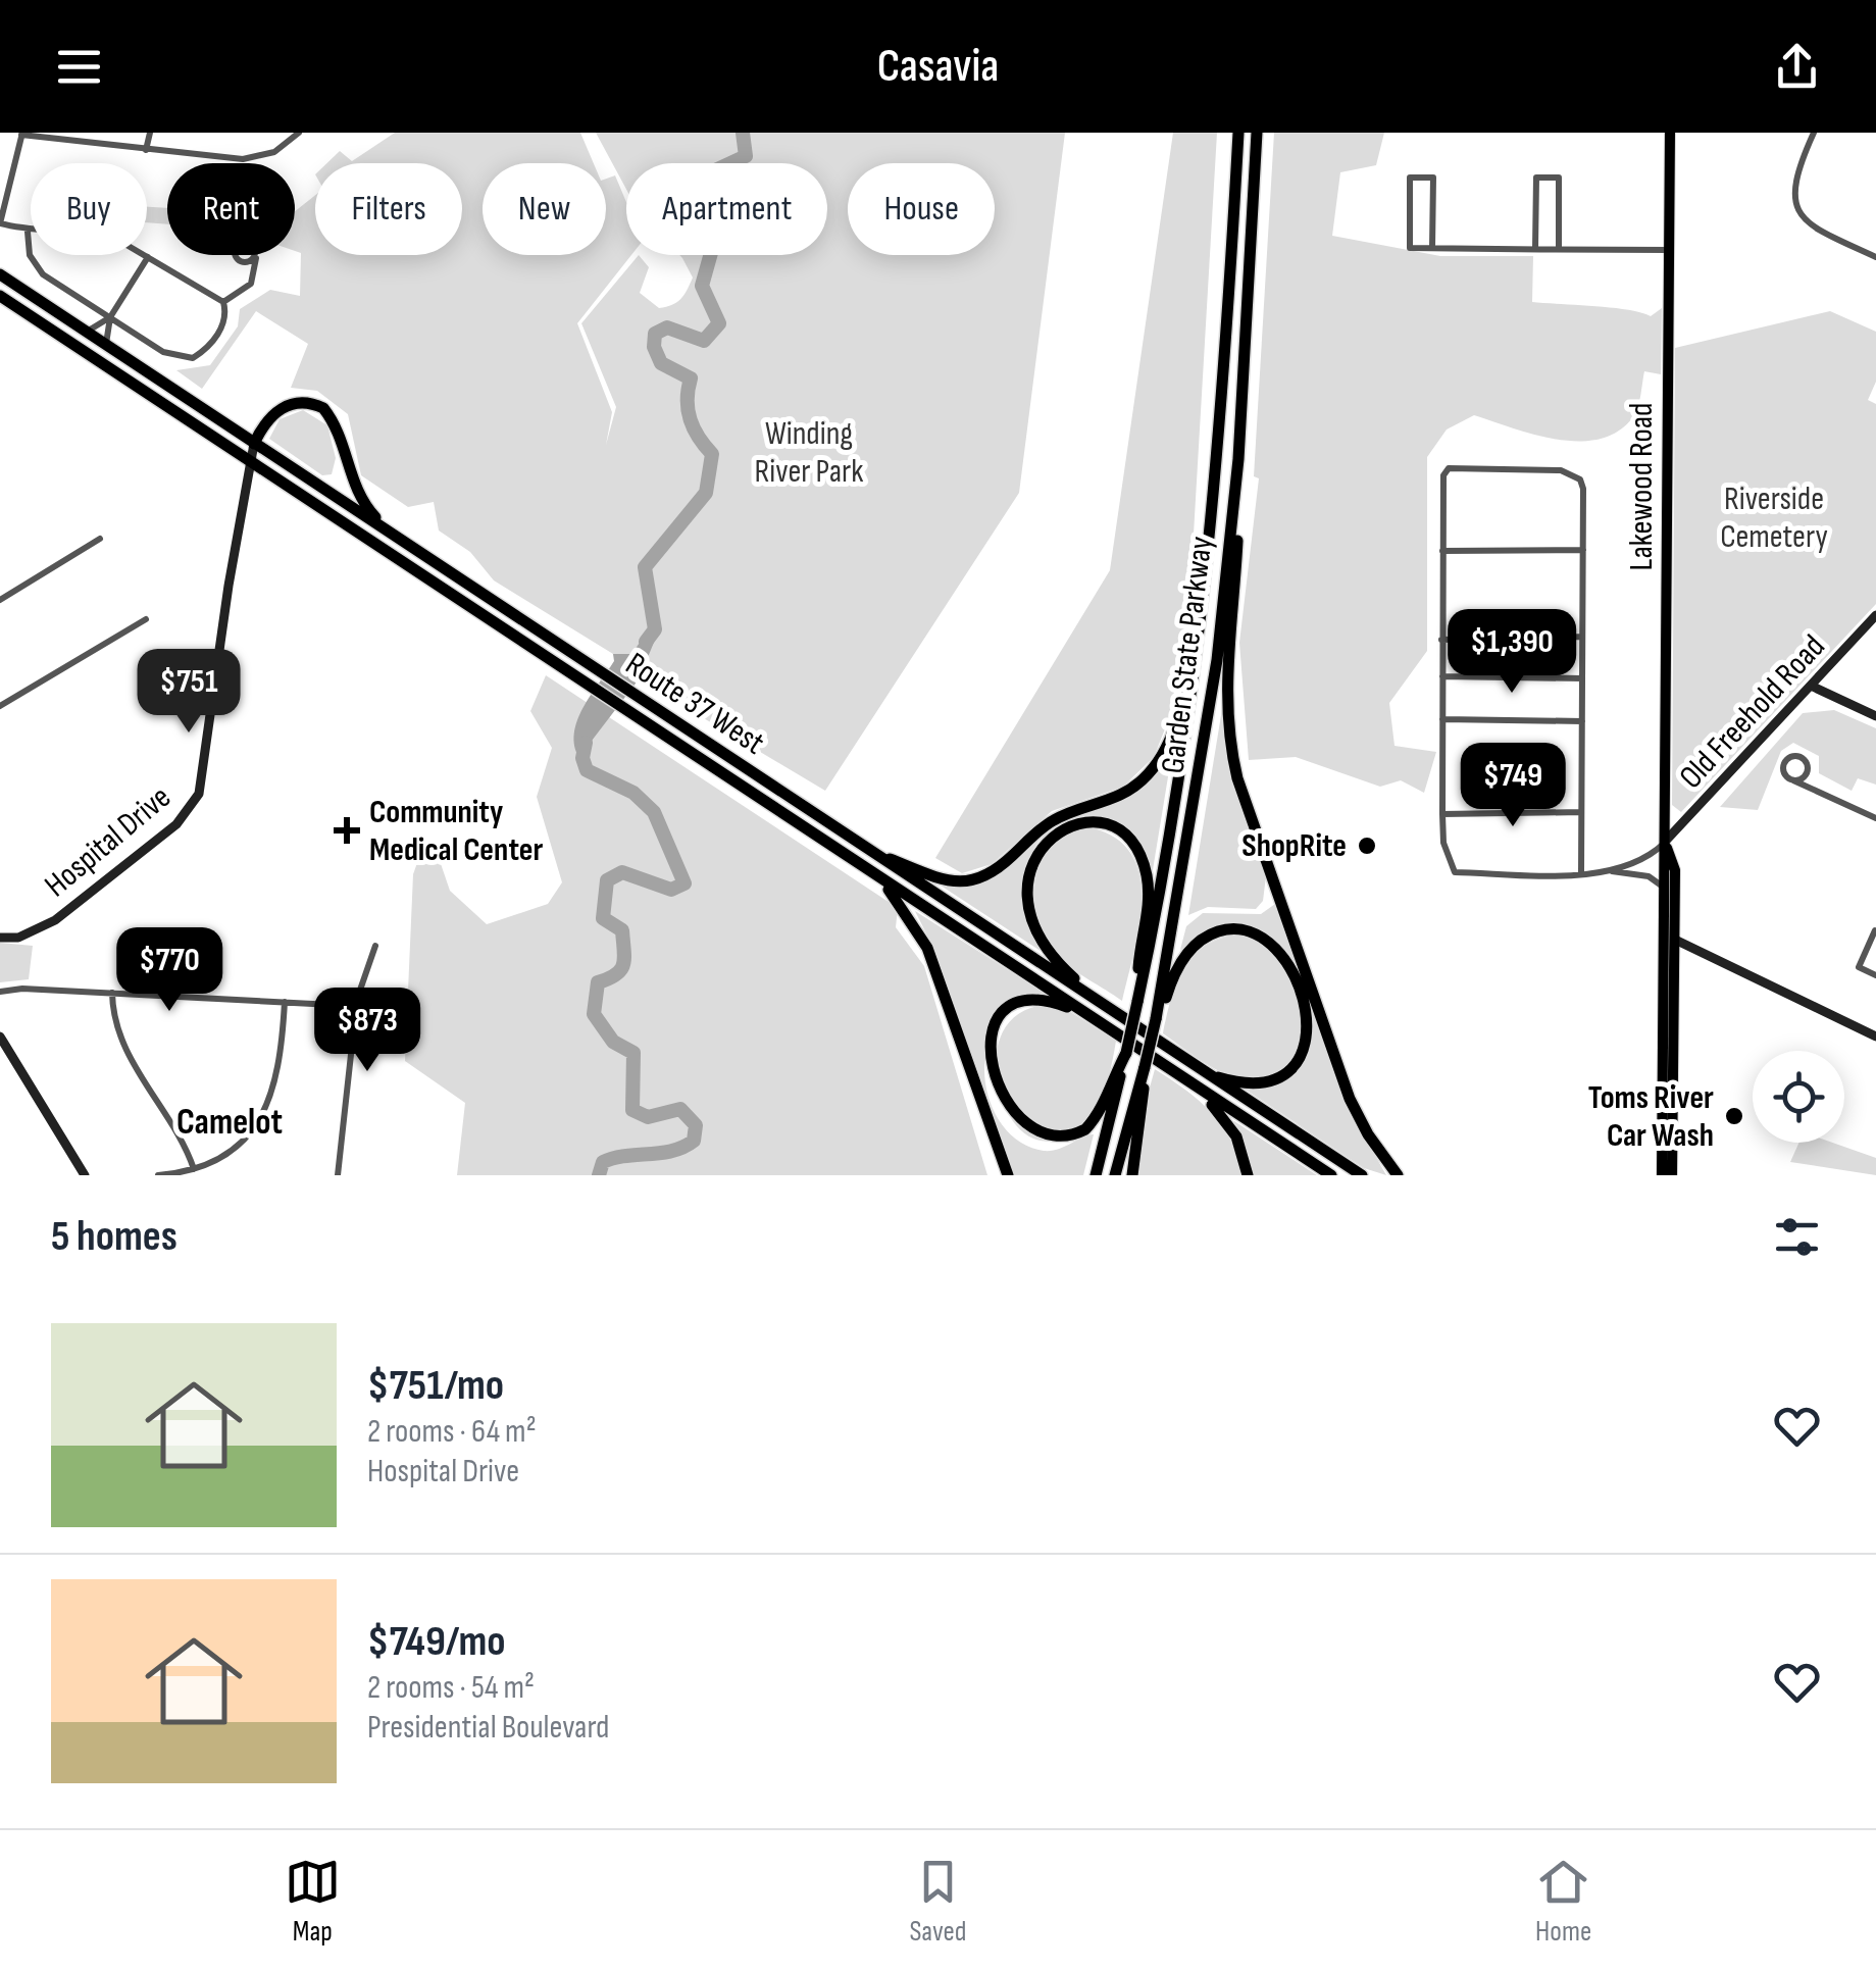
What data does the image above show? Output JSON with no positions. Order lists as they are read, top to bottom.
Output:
{
  "streets": {
    "highway": ["Garden State Parkway", "Route 37 West"],
    "main road": ["Lakewood Road"],
    "street": ["Old Freehold Road", "Hospital Drive"]
  },
  "crossings": [
    ["Lakewood Road", "Old Freehold Road"],
    ["Route 37 West", "Hospital Drive"]
  ],
  "districts": ["Camelot"],
  "parks": ["Winding River Park", "Riverside Cemetery"],
  "places": {
    "health": ["Community Medical Center"],
    "other": ["ShopRite", "Toms River Car Wash"]
  },
  "page": {
    "header": "Casavia",
    "chip": [
      "Buy",
      "Rent",
      "Filters",
      "New",
      "Apartment",
      "House"
    ],
    "price": [
      "$1,390",
      "$751",
      "$749",
      "$770",
      "$873"
    ],
    "heading": "5 homes",
    "list": [
      {
        "name": "$751/mo",
        "note": "2 rooms · 64 m² · Hospital Drive"
      },
      {
        "name": "$749/mo",
        "note": "2 rooms · 54 m² · Presidential Boulevard"
      }
    ],
    "tabs": ["Map", "Saved", "Home"]
  }
}
